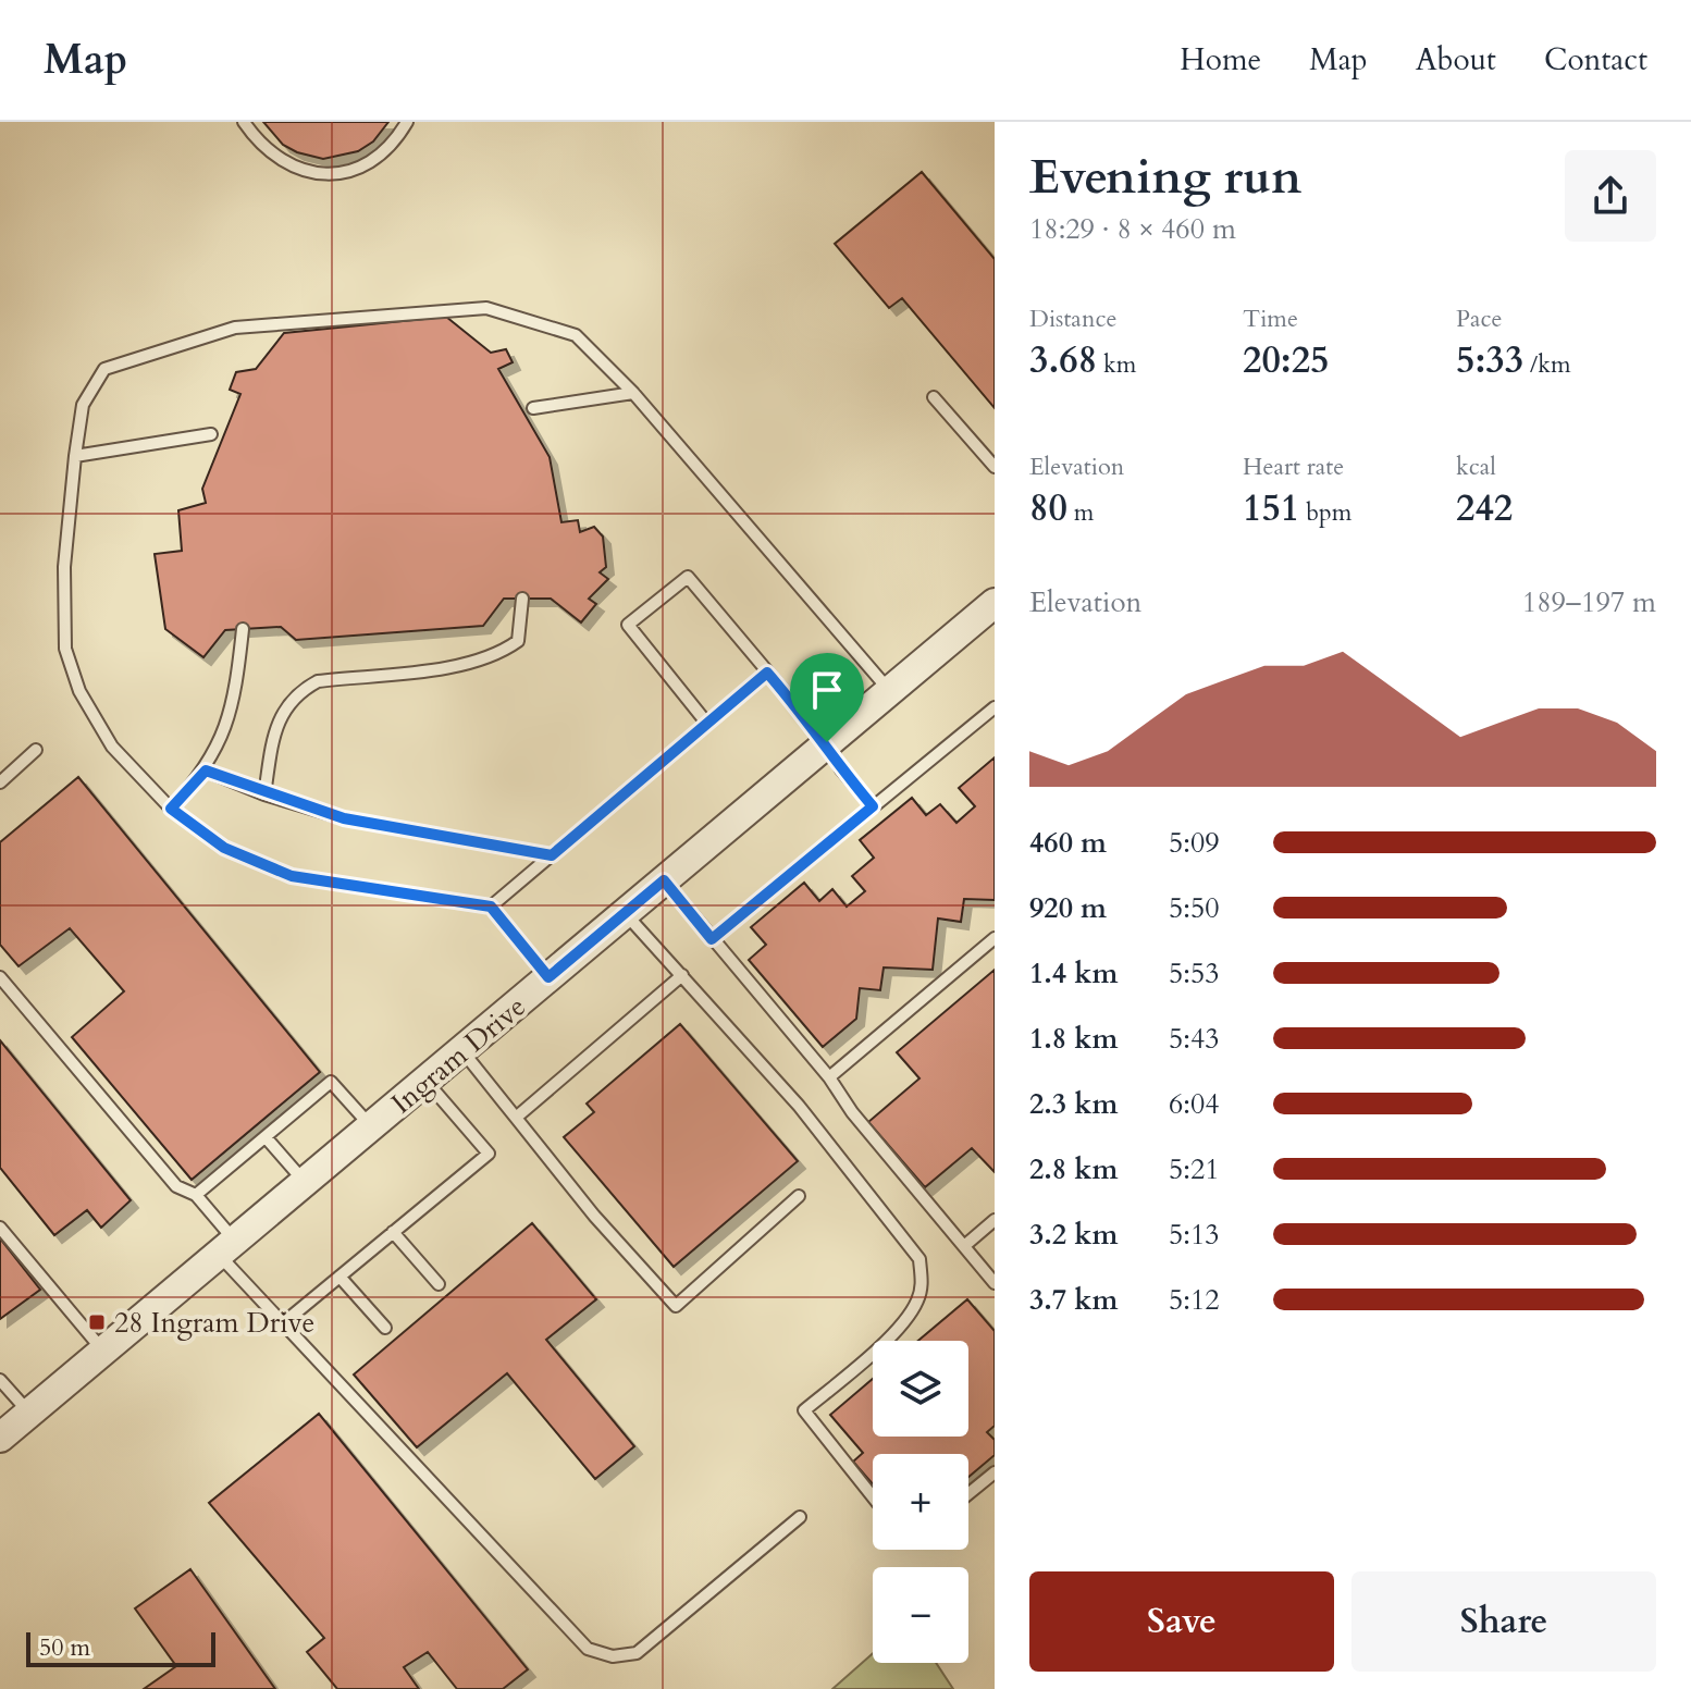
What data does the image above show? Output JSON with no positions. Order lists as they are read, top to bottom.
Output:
{
  "streets": {
    "street": ["Ingram Drive"]
  },
  "places": {
    "transit": ["28 Ingram Drive"]
  },
  "scale_bar": "50 m",
  "page": {
    "header": "Map",
    "nav": [
      "Home",
      "Map",
      "About",
      "Contact"
    ],
    "heading": ["Evening run", "18:29 · 8 × 460 m"],
    "stats": [
      ["Distance", "3.68 km"],
      ["Time", "20:25"],
      ["Pace", "5:33 /km"],
      ["Elevation", "80 m"],
      ["Heart rate", "151 bpm"],
      ["kcal", "242"]
    ],
    "chart": ["Elevation", "189–197 m"],
    "list": [
      {
        "name": "460 m",
        "note": "5:09"
      },
      {
        "name": "920 m",
        "note": "5:50"
      },
      {
        "name": "1.4 km",
        "note": "5:53"
      },
      {
        "name": "1.8 km",
        "note": "5:43"
      },
      {
        "name": "2.3 km",
        "note": "6:04"
      },
      {
        "name": "2.8 km",
        "note": "5:21"
      },
      {
        "name": "3.2 km",
        "note": "5:13"
      },
      {
        "name": "3.7 km",
        "note": "5:12"
      }
    ],
    "map_buttons": ["+", "−"],
    "buttons": ["Save", "Share"],
    "scale": "50 m"
  }
}
